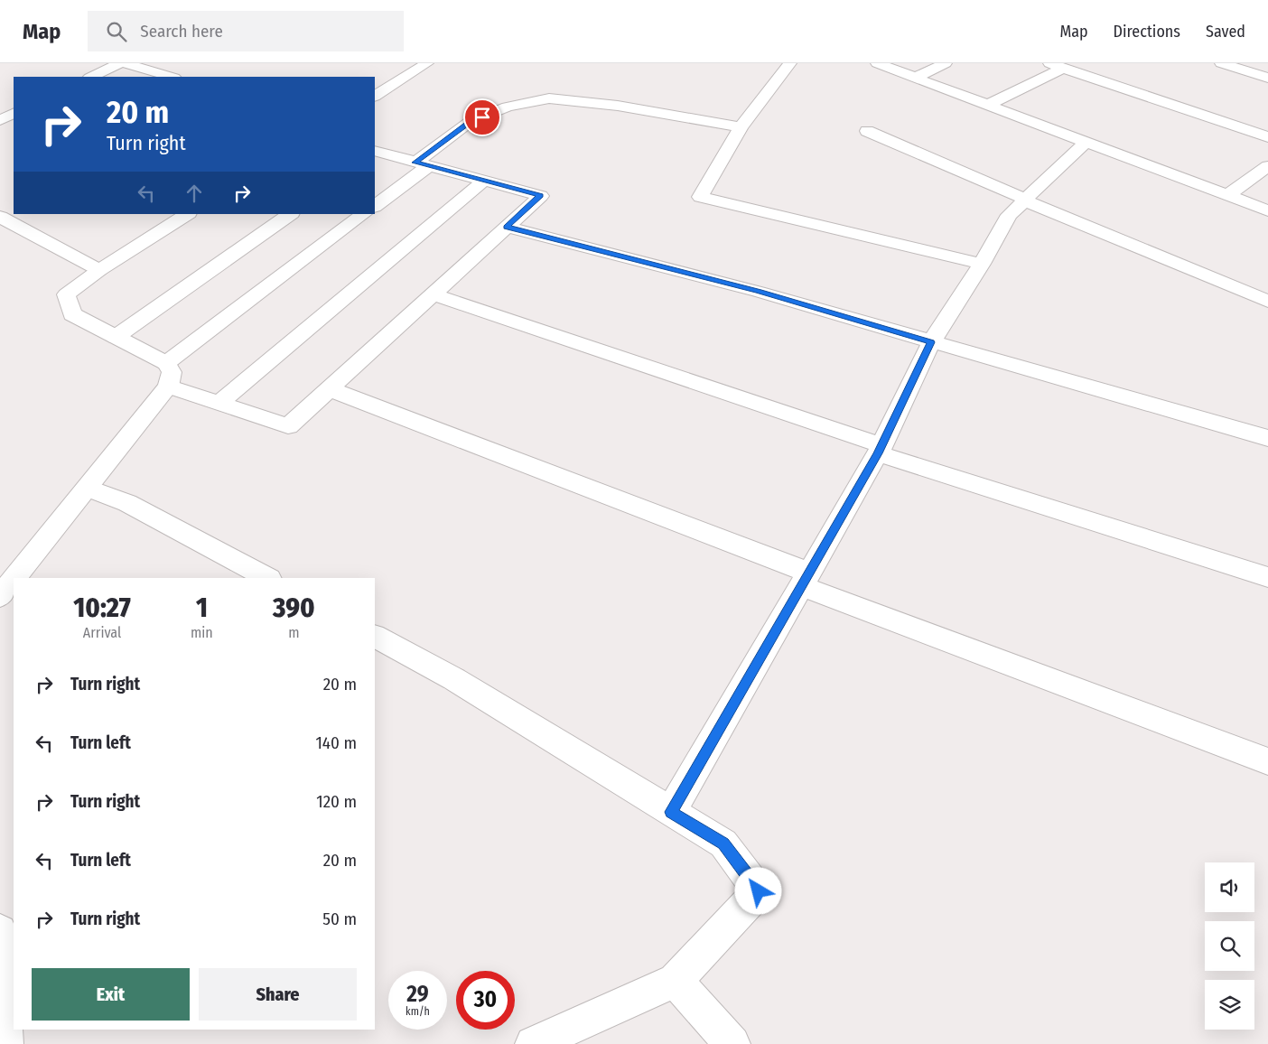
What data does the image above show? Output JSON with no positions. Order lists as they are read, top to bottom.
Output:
{
  "page": {
    "header": "Map",
    "search": "Search here",
    "nav": ["Map", "Directions", "Saved"],
    "turn": ["20 m", "Turn right"],
    "eta": [
      "10:27",
      "Arrival",
      "1",
      "min",
      "390",
      "m"
    ],
    "list": [
      {
        "name": "Turn right",
        "value": "20 m"
      },
      {
        "name": "Turn left",
        "value": "140 m"
      },
      {
        "name": "Turn right",
        "value": "120 m"
      },
      {
        "name": "Turn left",
        "value": "20 m"
      },
      {
        "name": "Turn right",
        "value": "50 m"
      }
    ],
    "buttons": ["Exit", "Share"],
    "speed": "29 km/h",
    "limit": "30"
  }
}
